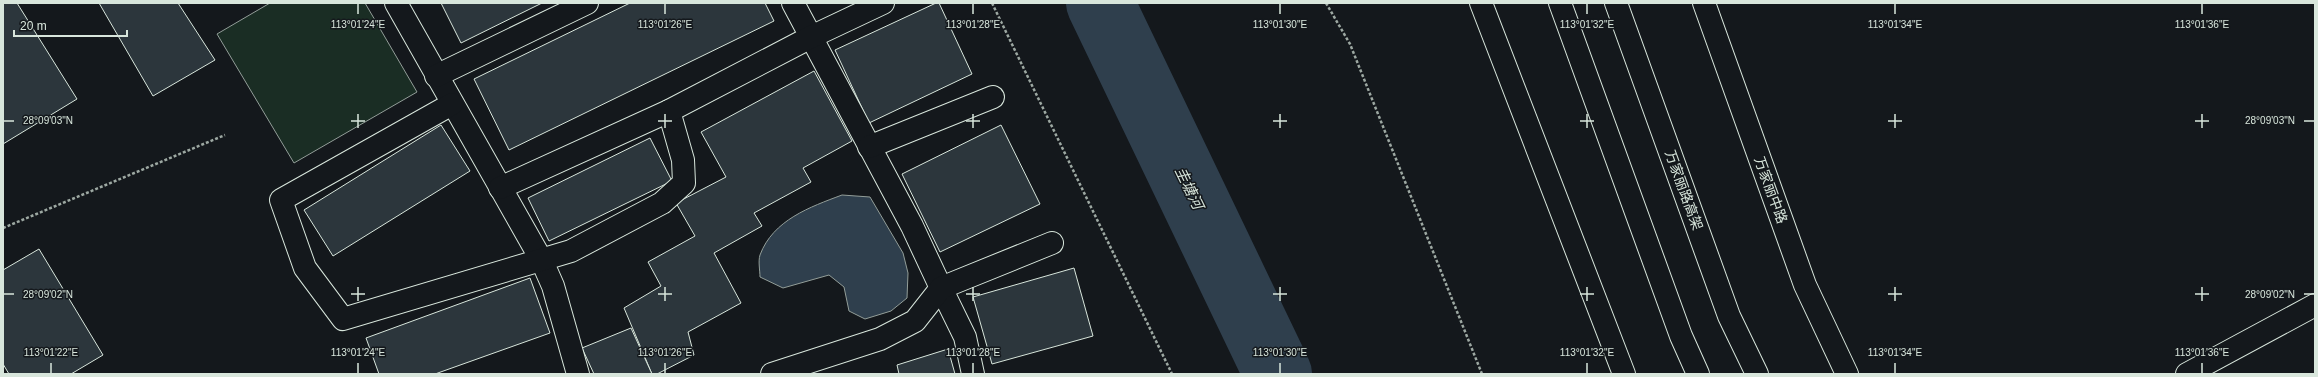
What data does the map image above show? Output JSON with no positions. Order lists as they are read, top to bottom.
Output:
{
  "streets": {
    "main road": ["万家丽路高架", "万家丽中路"]
  },
  "water": ["圭塘河"],
  "scale_bar": "20 m",
  "coordinates": [
    "113°01'24\"E",
    "113°01'26\"E",
    "113°01'28\"E",
    "113°01'30\"E",
    "113°01'32\"E",
    "113°01'34\"E",
    "113°01'36\"E",
    "28°09'03\"N",
    "28°09'02\"N",
    "113°01'22\"E"
  ]
}
